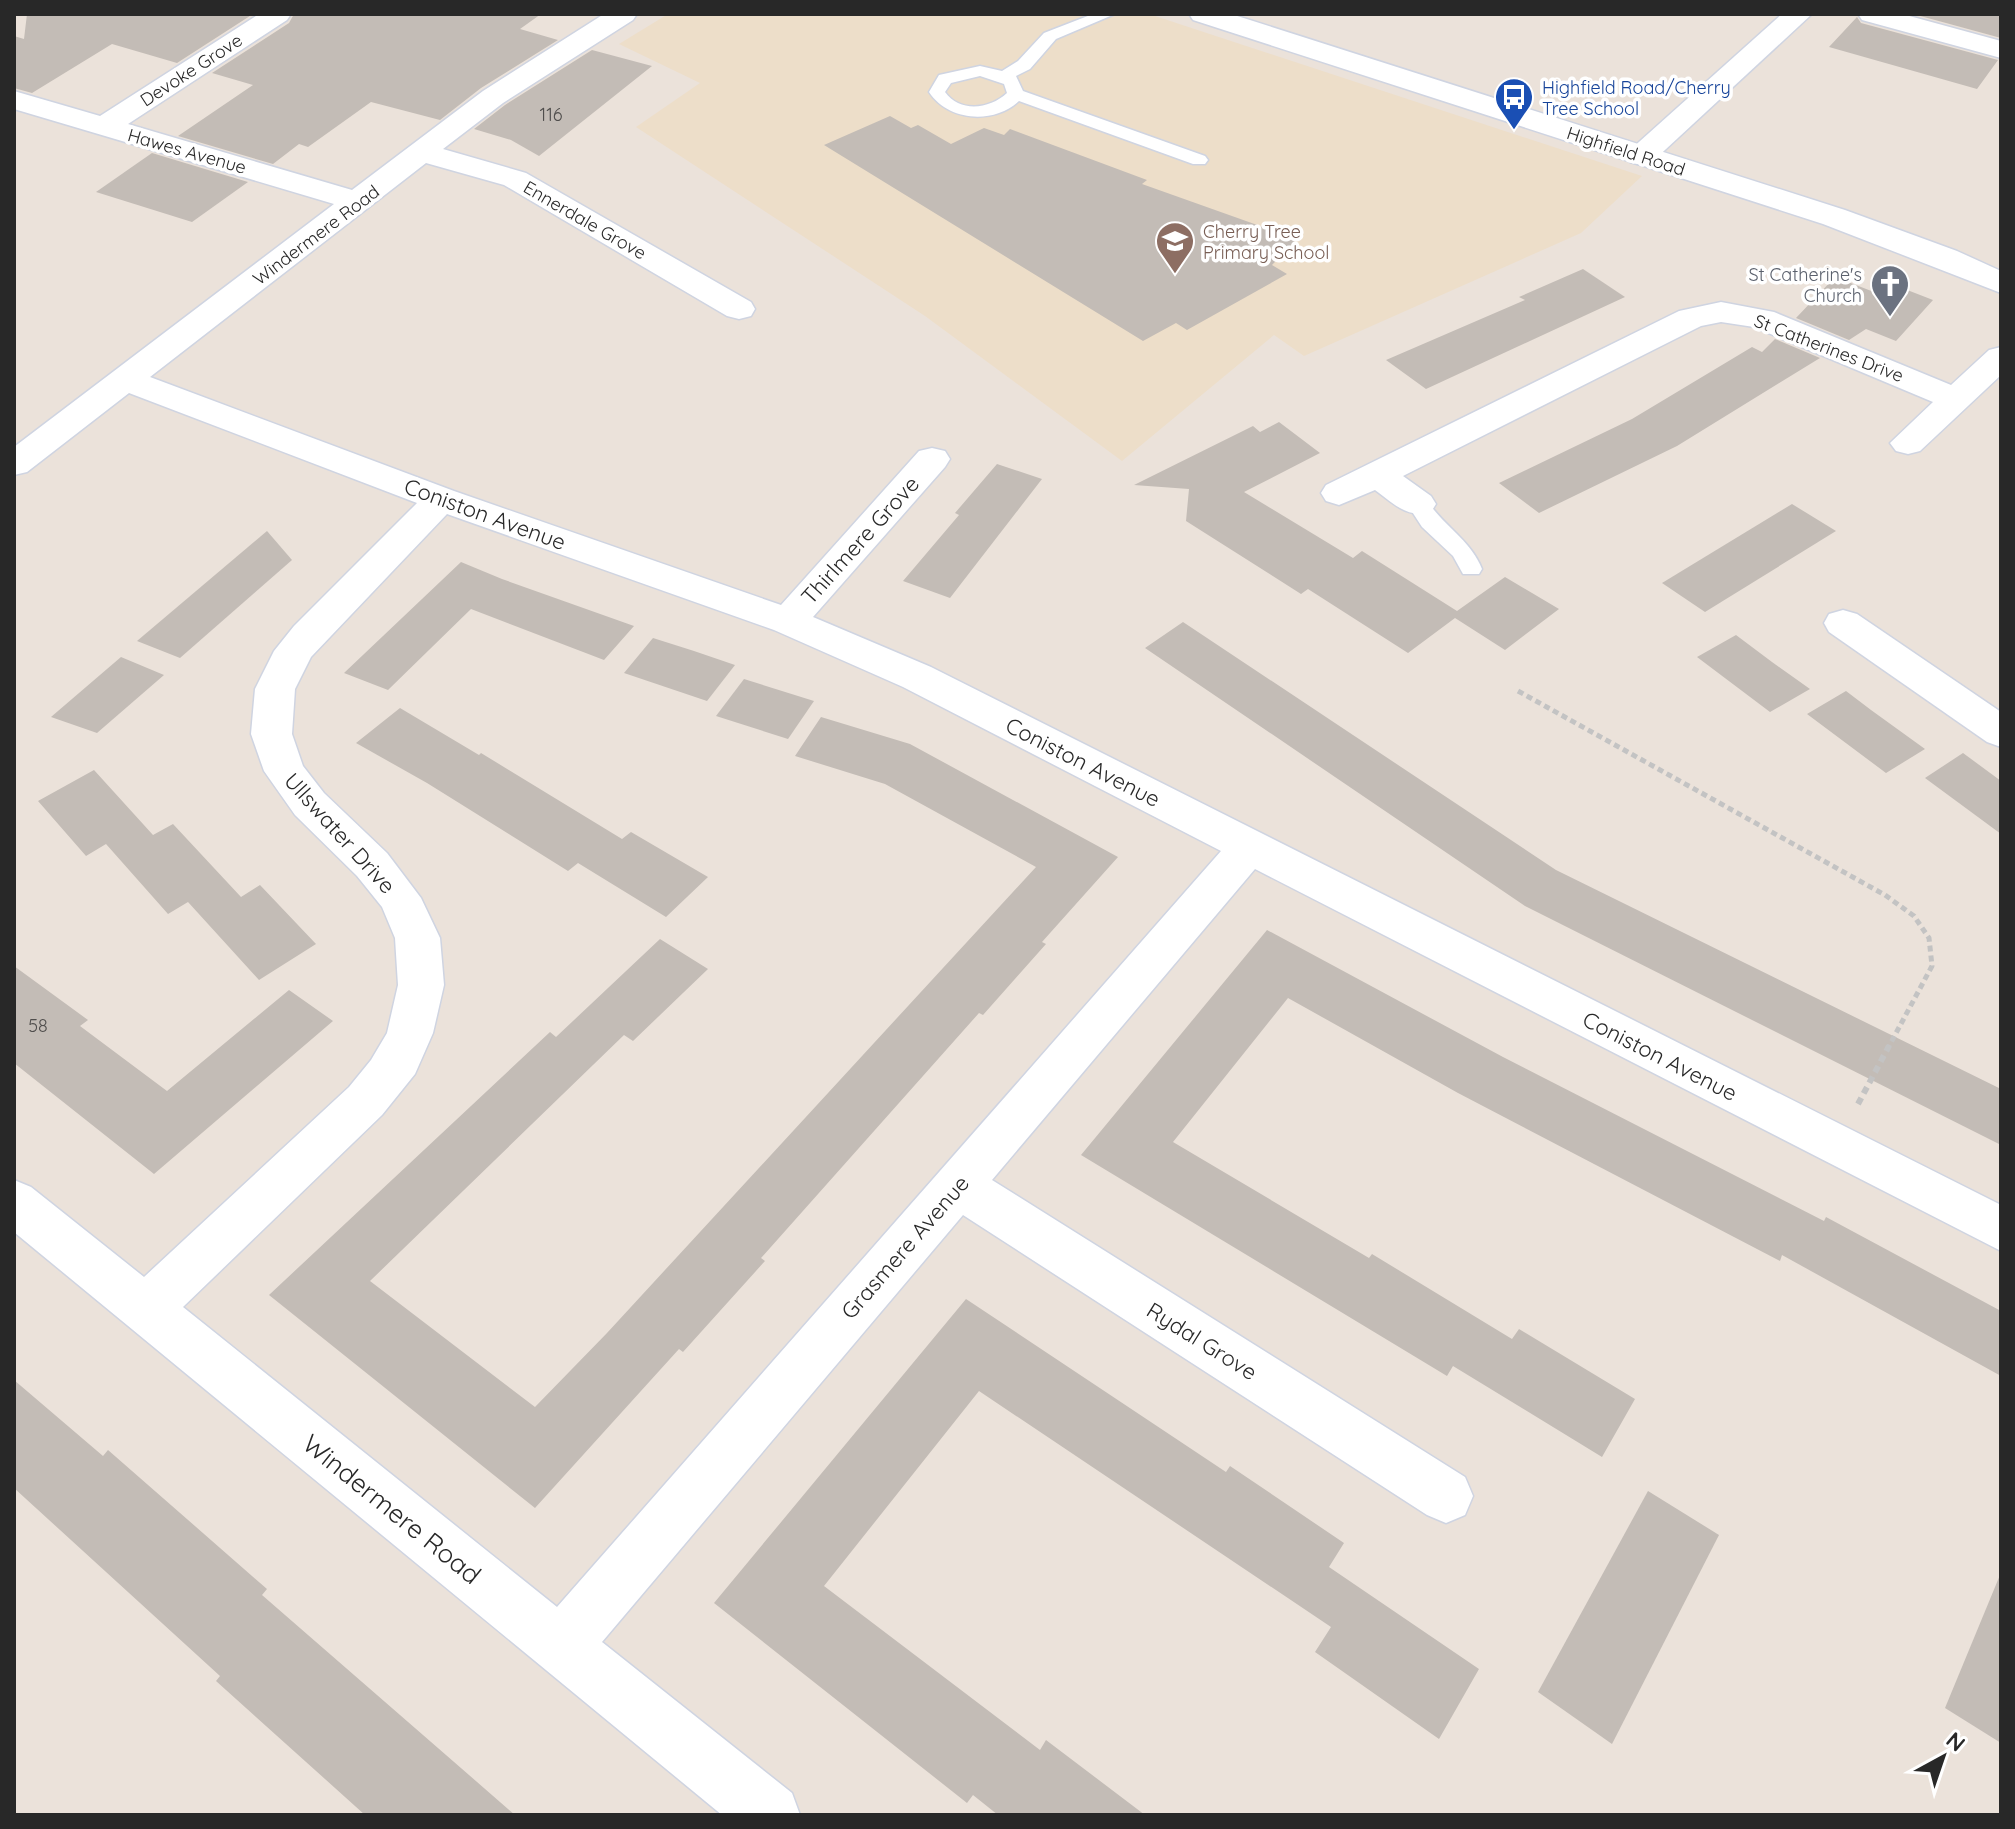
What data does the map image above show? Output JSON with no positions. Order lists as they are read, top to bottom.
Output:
{
  "streets": {
    "street": [
      "Devoke Grove",
      "Hawes Avenue",
      "Highfield Road",
      "Ennerdale Grove",
      "Windermere Road",
      "St Catherines Drive",
      "Coniston Avenue",
      "Thirlmere Grove",
      "Ullswater Drive",
      "Grasmere Avenue",
      "Rydal Grove"
    ]
  },
  "crossings": [
    ["Devoke Grove", "Hawes Avenue"],
    ["Hawes Avenue", "Windermere Road"],
    ["Ennerdale Grove", "Windermere Road"],
    ["Windermere Road", "Coniston Avenue"],
    ["Windermere Road", "Ullswater Drive"],
    ["Windermere Road", "Grasmere Avenue"],
    ["Coniston Avenue", "Thirlmere Grove"],
    ["Coniston Avenue", "Ullswater Drive"],
    ["Coniston Avenue", "Grasmere Avenue"],
    ["Grasmere Avenue", "Rydal Grove"]
  ],
  "places": {
    "bus stop": ["Highfield Road/Cherry Tree School"],
    "school or university": ["Cherry Tree Primary School"],
    "church": ["St Catherine's Church"]
  },
  "house_numbers": ["116", "58"],
  "north": "top right"
}
